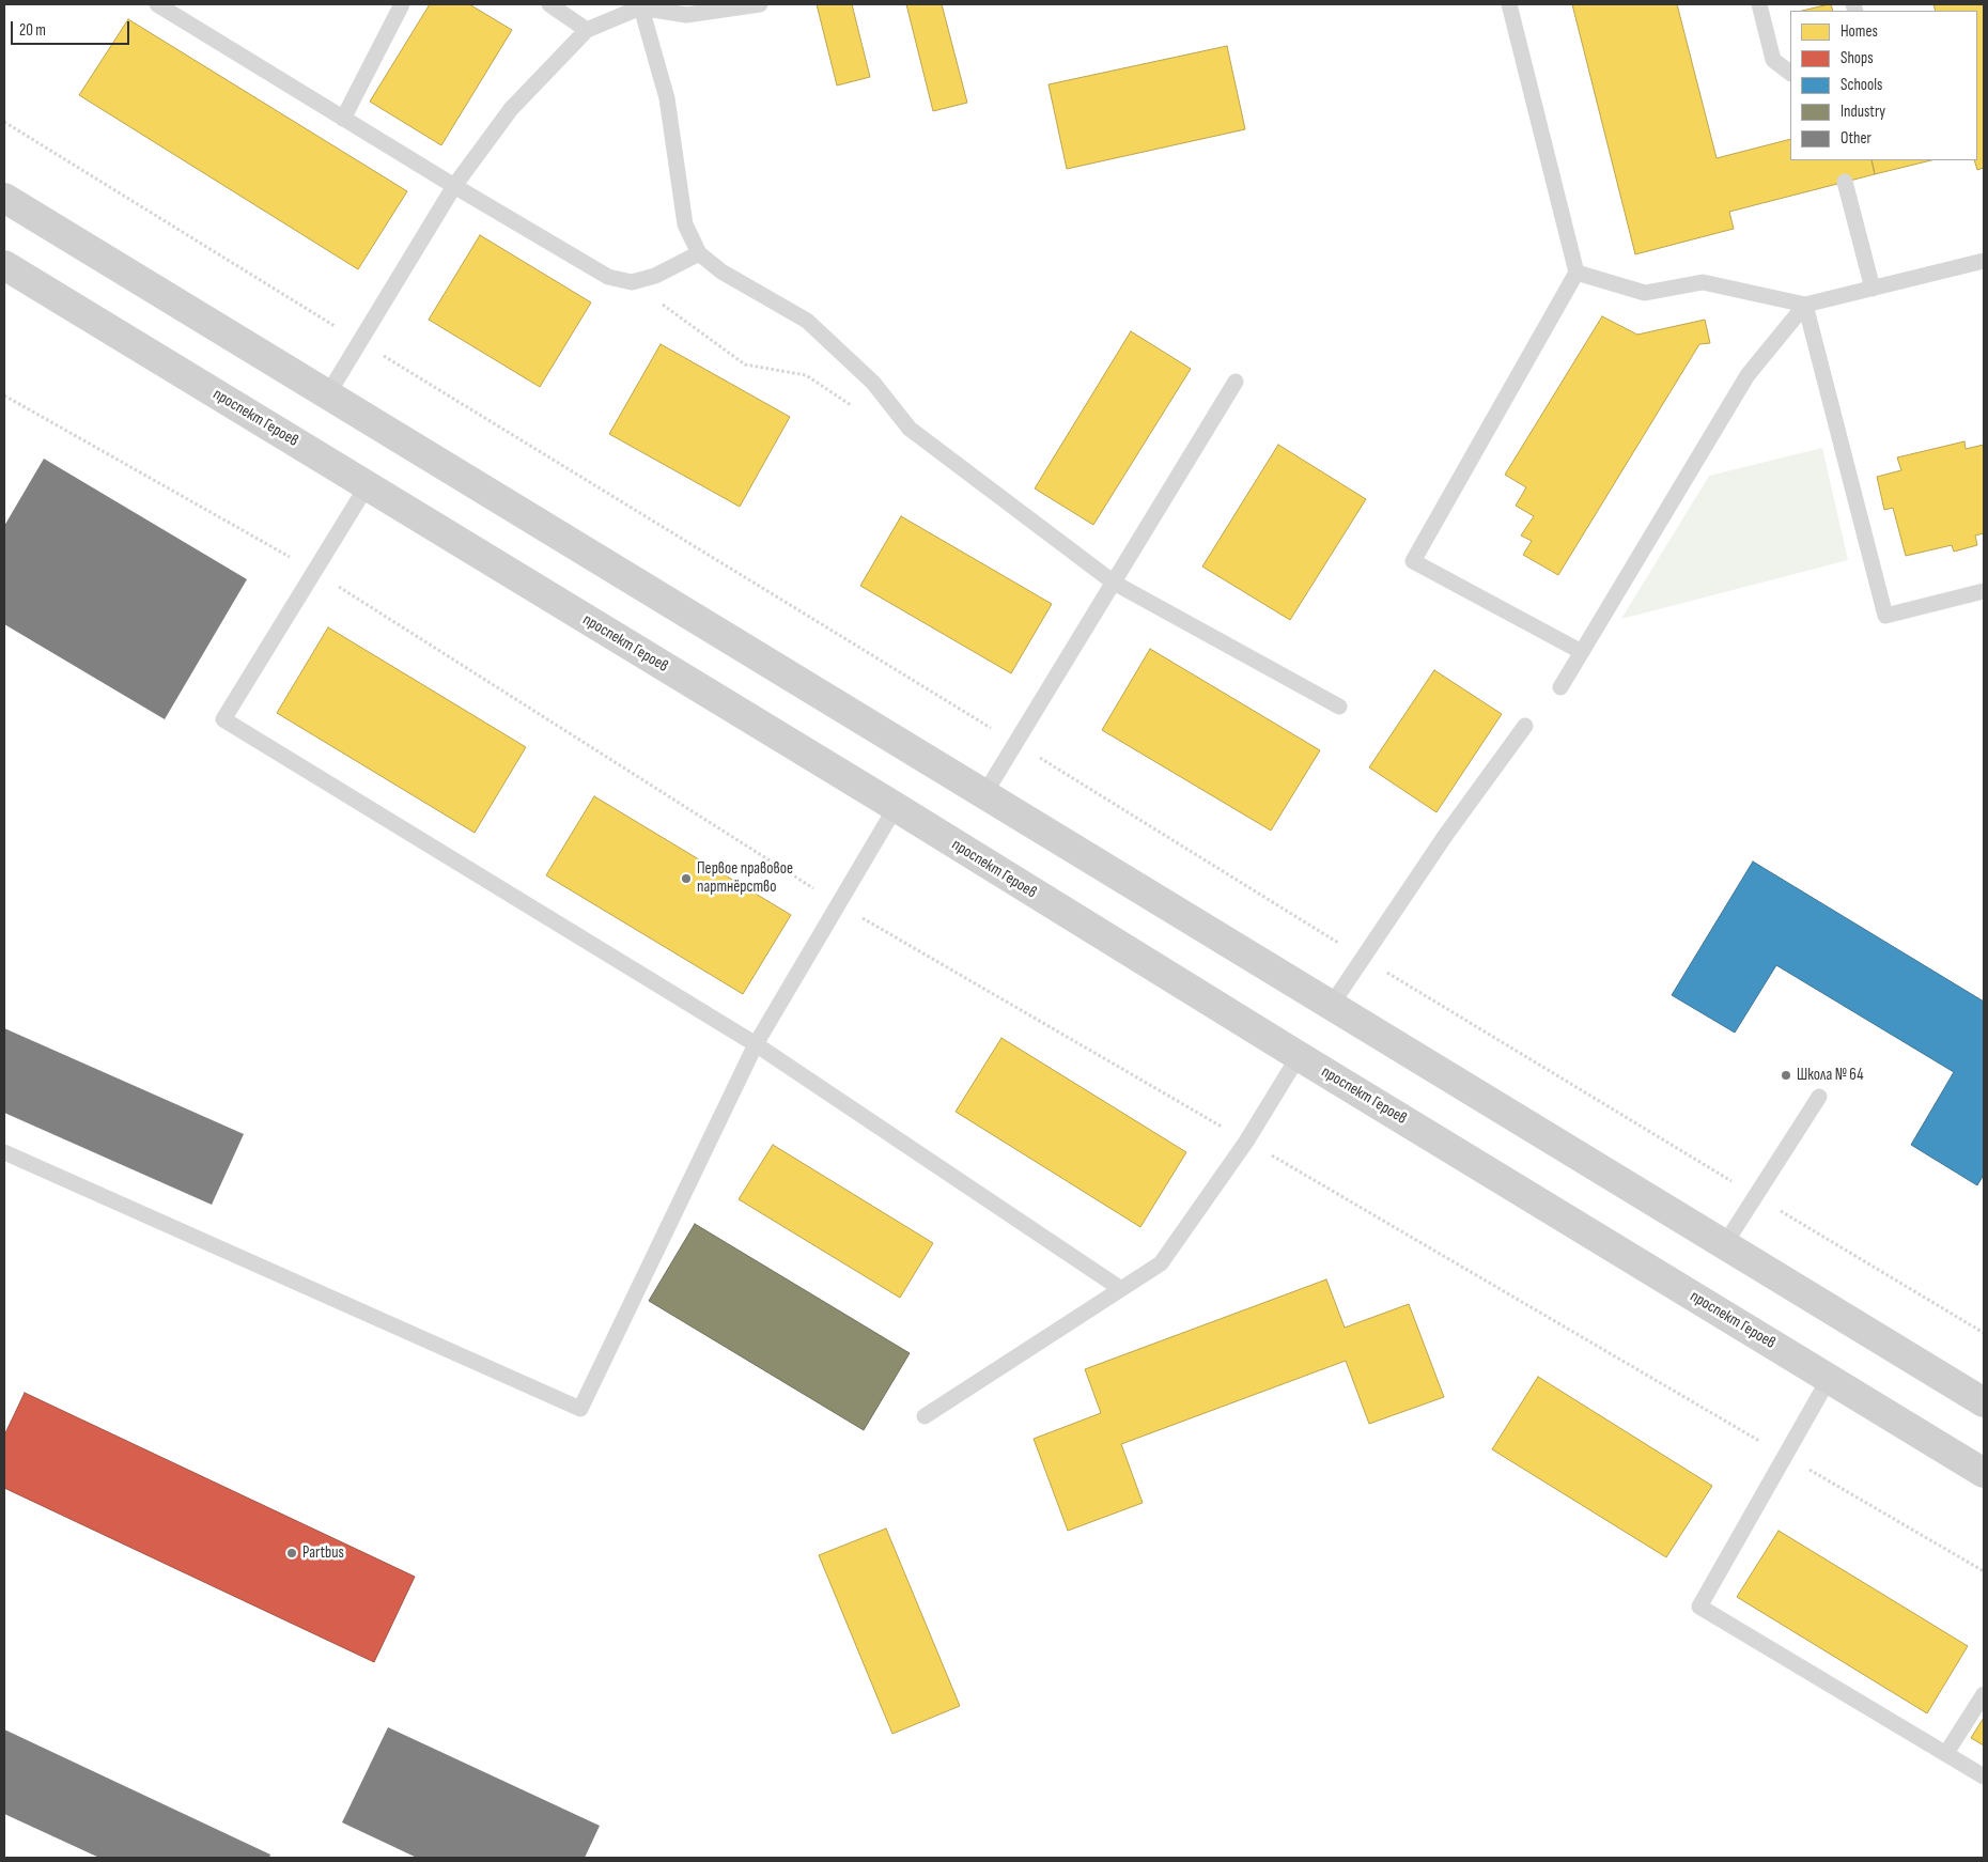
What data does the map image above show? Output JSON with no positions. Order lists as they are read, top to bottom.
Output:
{
  "streets": {
    "main road": ["проспект Героев"]
  },
  "places": ["Первое правовое партнёрство", "Школа № 64", "Partbus"],
  "legend": [
    "Homes",
    "Shops",
    "Schools",
    "Industry",
    "Other"
  ],
  "scale_bar": "20 m"
}
